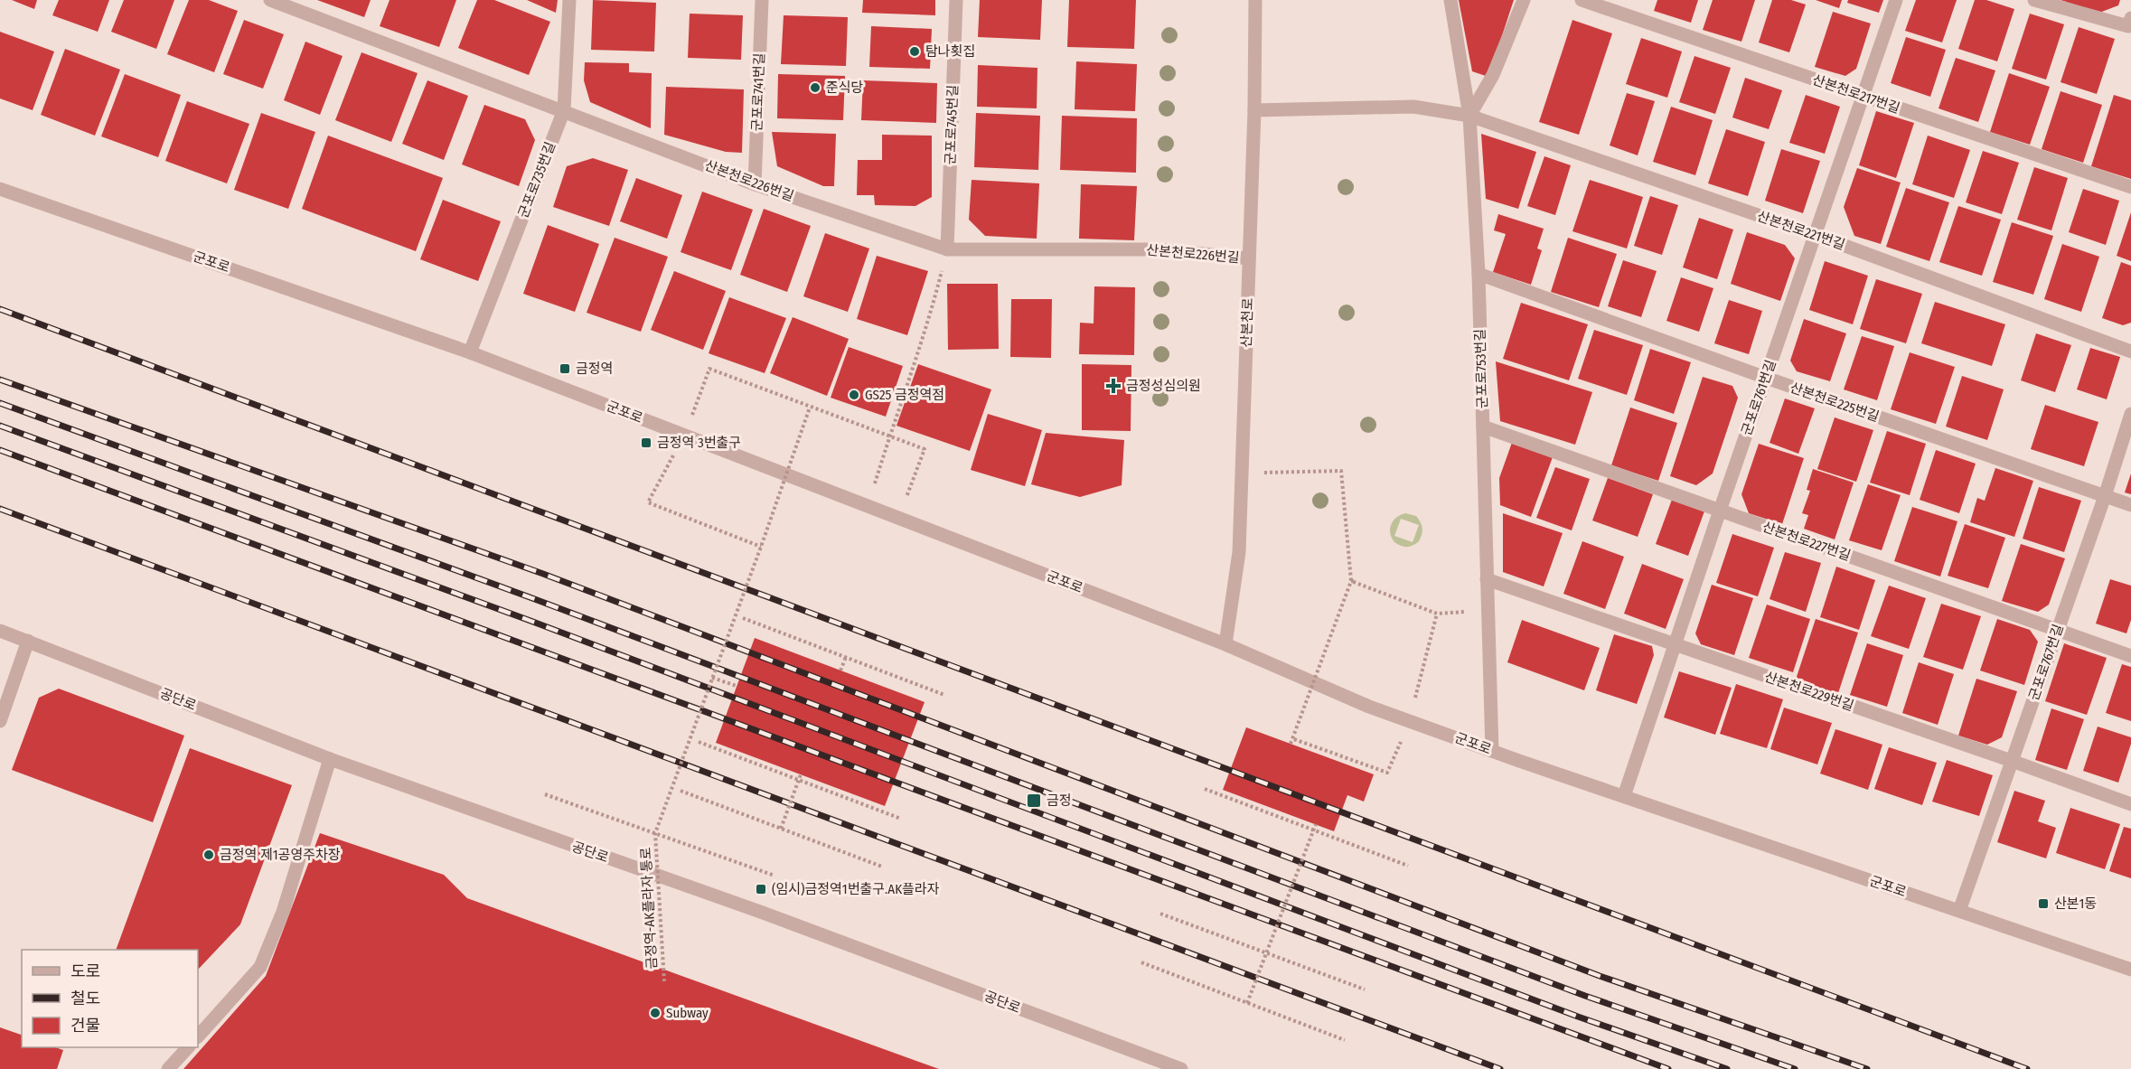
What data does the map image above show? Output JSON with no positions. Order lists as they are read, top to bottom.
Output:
{
  "streets": {
    "street": [
      "군포로741번길",
      "산본천로217번길",
      "군포로745번길",
      "군포로735번길",
      "산본천로226번길",
      "산본천로221번길",
      "군포로",
      "산본천로",
      "군포로753번길",
      "군포로761번길",
      "산본천로225번길",
      "산본천로227번길",
      "군포로767번길",
      "산본천로229번길",
      "공단로"
    ],
    "path": ["금정역-AK플라자 통로"]
  },
  "crossings": [
    ["군포로741번길", "산본천로226번길"],
    ["산본천로217번길", "군포로761번길"],
    ["군포로745번길", "산본천로226번길"],
    ["군포로735번길", "산본천로226번길"],
    ["군포로735번길", "군포로"],
    ["산본천로226번길", "산본천로"],
    ["산본천로221번길", "산본천로"],
    ["산본천로221번길", "군포로753번길"],
    ["산본천로221번길", "군포로761번길"],
    ["군포로", "산본천로"],
    ["군포로", "군포로753번길"],
    ["군포로", "군포로761번길"],
    ["군포로", "군포로767번길"],
    ["군포로753번길", "산본천로225번길"],
    ["군포로753번길", "산본천로227번길"],
    ["군포로753번길", "산본천로229번길"],
    ["군포로761번길", "산본천로225번길"],
    ["군포로761번길", "산본천로227번길"],
    ["군포로761번길", "산본천로229번길"],
    ["산본천로225번길", "군포로767번길"],
    ["산본천로227번길", "군포로767번길"],
    ["군포로767번길", "산본천로229번길"]
  ],
  "places": {
    "other": [
      "탐나횟집",
      "준식당",
      "GS25 금정역점",
      "금정역 제1공영주차장",
      "Subway"
    ],
    "transit": [
      "금정역",
      "금정역 3번출구",
      "금정",
      "(임시)금정역1번출구.AK플라자",
      "산본1동"
    ],
    "health": ["금정성심의원"]
  },
  "legend": ["도로", "철도", "건물"]
}
